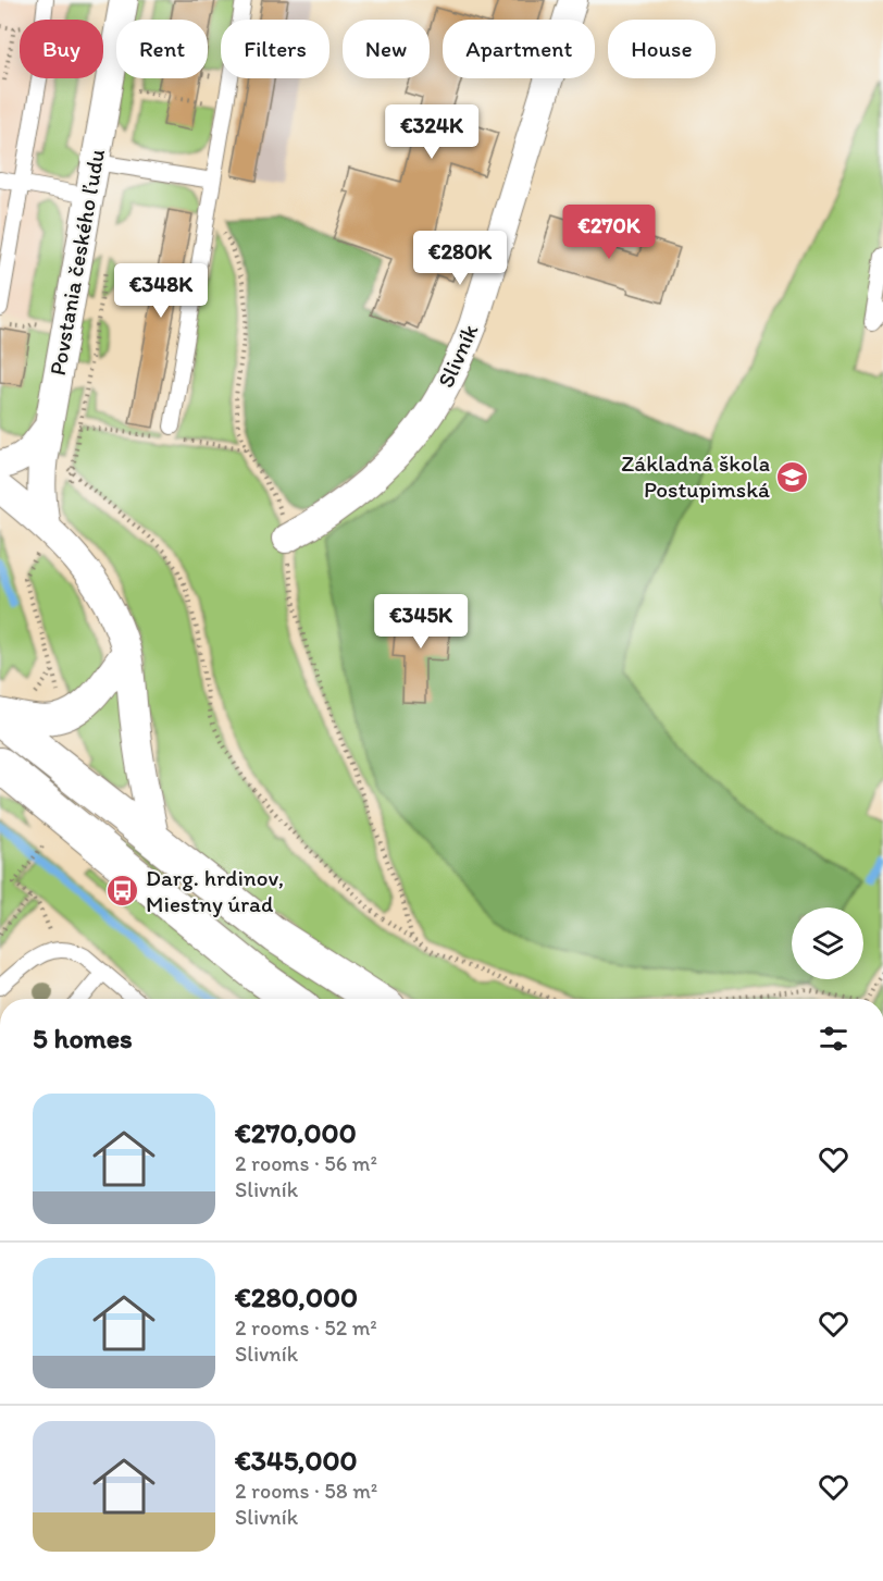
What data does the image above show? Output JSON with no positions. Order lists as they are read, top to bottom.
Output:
{
  "streets": {
    "street": ["Povstania českého ľudu", "Slivník"]
  },
  "places": {
    "school or university": ["Základná škola Postupimská"],
    "bus stop": ["Darg. hrdinov, Miestny úrad"]
  },
  "page": {
    "chip": [
      "Buy",
      "Rent",
      "Filters",
      "New",
      "Apartment",
      "House"
    ],
    "price": [
      "€324K",
      "€270K",
      "€280K",
      "€348K",
      "€345K"
    ],
    "heading": "5 homes",
    "list": [
      {
        "name": "€270,000",
        "note": "2 rooms · 56 m² · Slivník"
      },
      {
        "name": "€280,000",
        "note": "2 rooms · 52 m² · Slivník"
      },
      {
        "name": "€345,000",
        "note": "2 rooms · 58 m² · Slivník"
      }
    ]
  }
}
